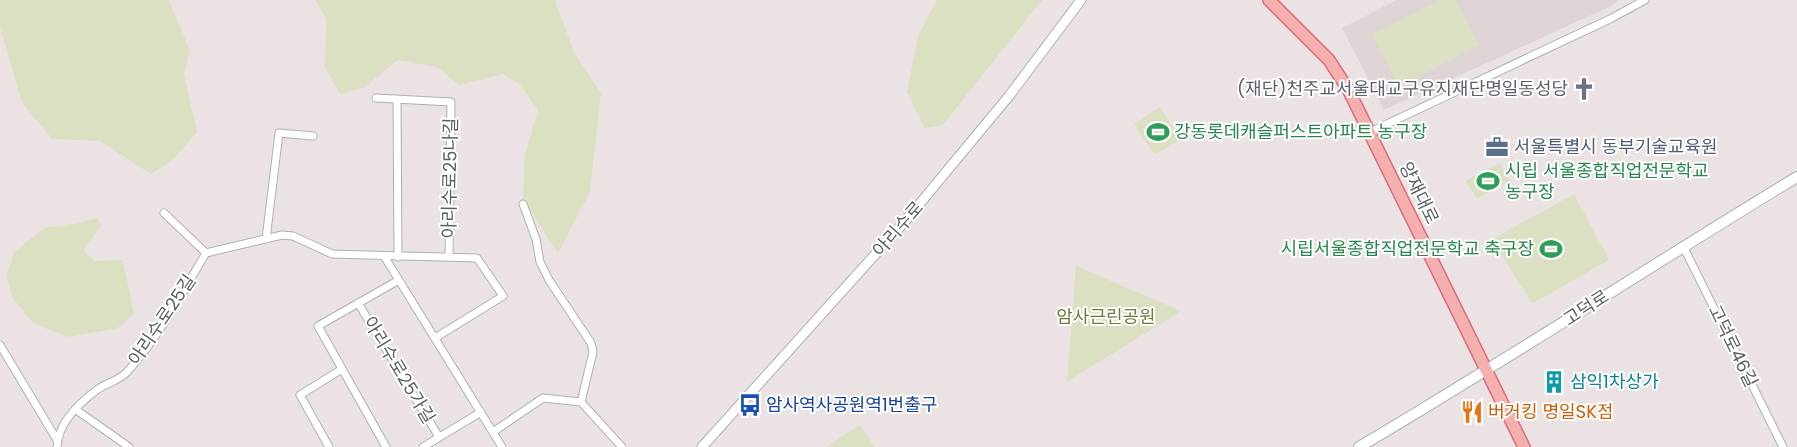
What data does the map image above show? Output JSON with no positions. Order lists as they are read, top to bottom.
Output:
{
  "streets": {
    "main road": ["양재대로", "고덕로"],
    "street": [
      "아리수로25나길",
      "아리수로",
      "아리수로25길",
      "고덕로46길",
      "아리수로25가길"
    ]
  },
  "crossings": [
    ["양재대로", "고덕로"],
    ["고덕로", "고덕로46길"]
  ],
  "parks": ["암사근린공원"],
  "places": {
    "church": ["(재단)천주교서울대교구유지재단명일동성당"],
    "sports": ["강동롯데캐슬퍼스트아파트 농구장", "시립 서울종합직업전문학교 농구장", "시립서울종합직업전문학교 축구장"],
    "office": ["서울특별시 동부기술교육원"],
    "building": ["삼익1차상가"],
    "bus stop": ["암사역사공원역1번출구"],
    "restaurant": ["버거킹 명일SK점"]
  }
}
